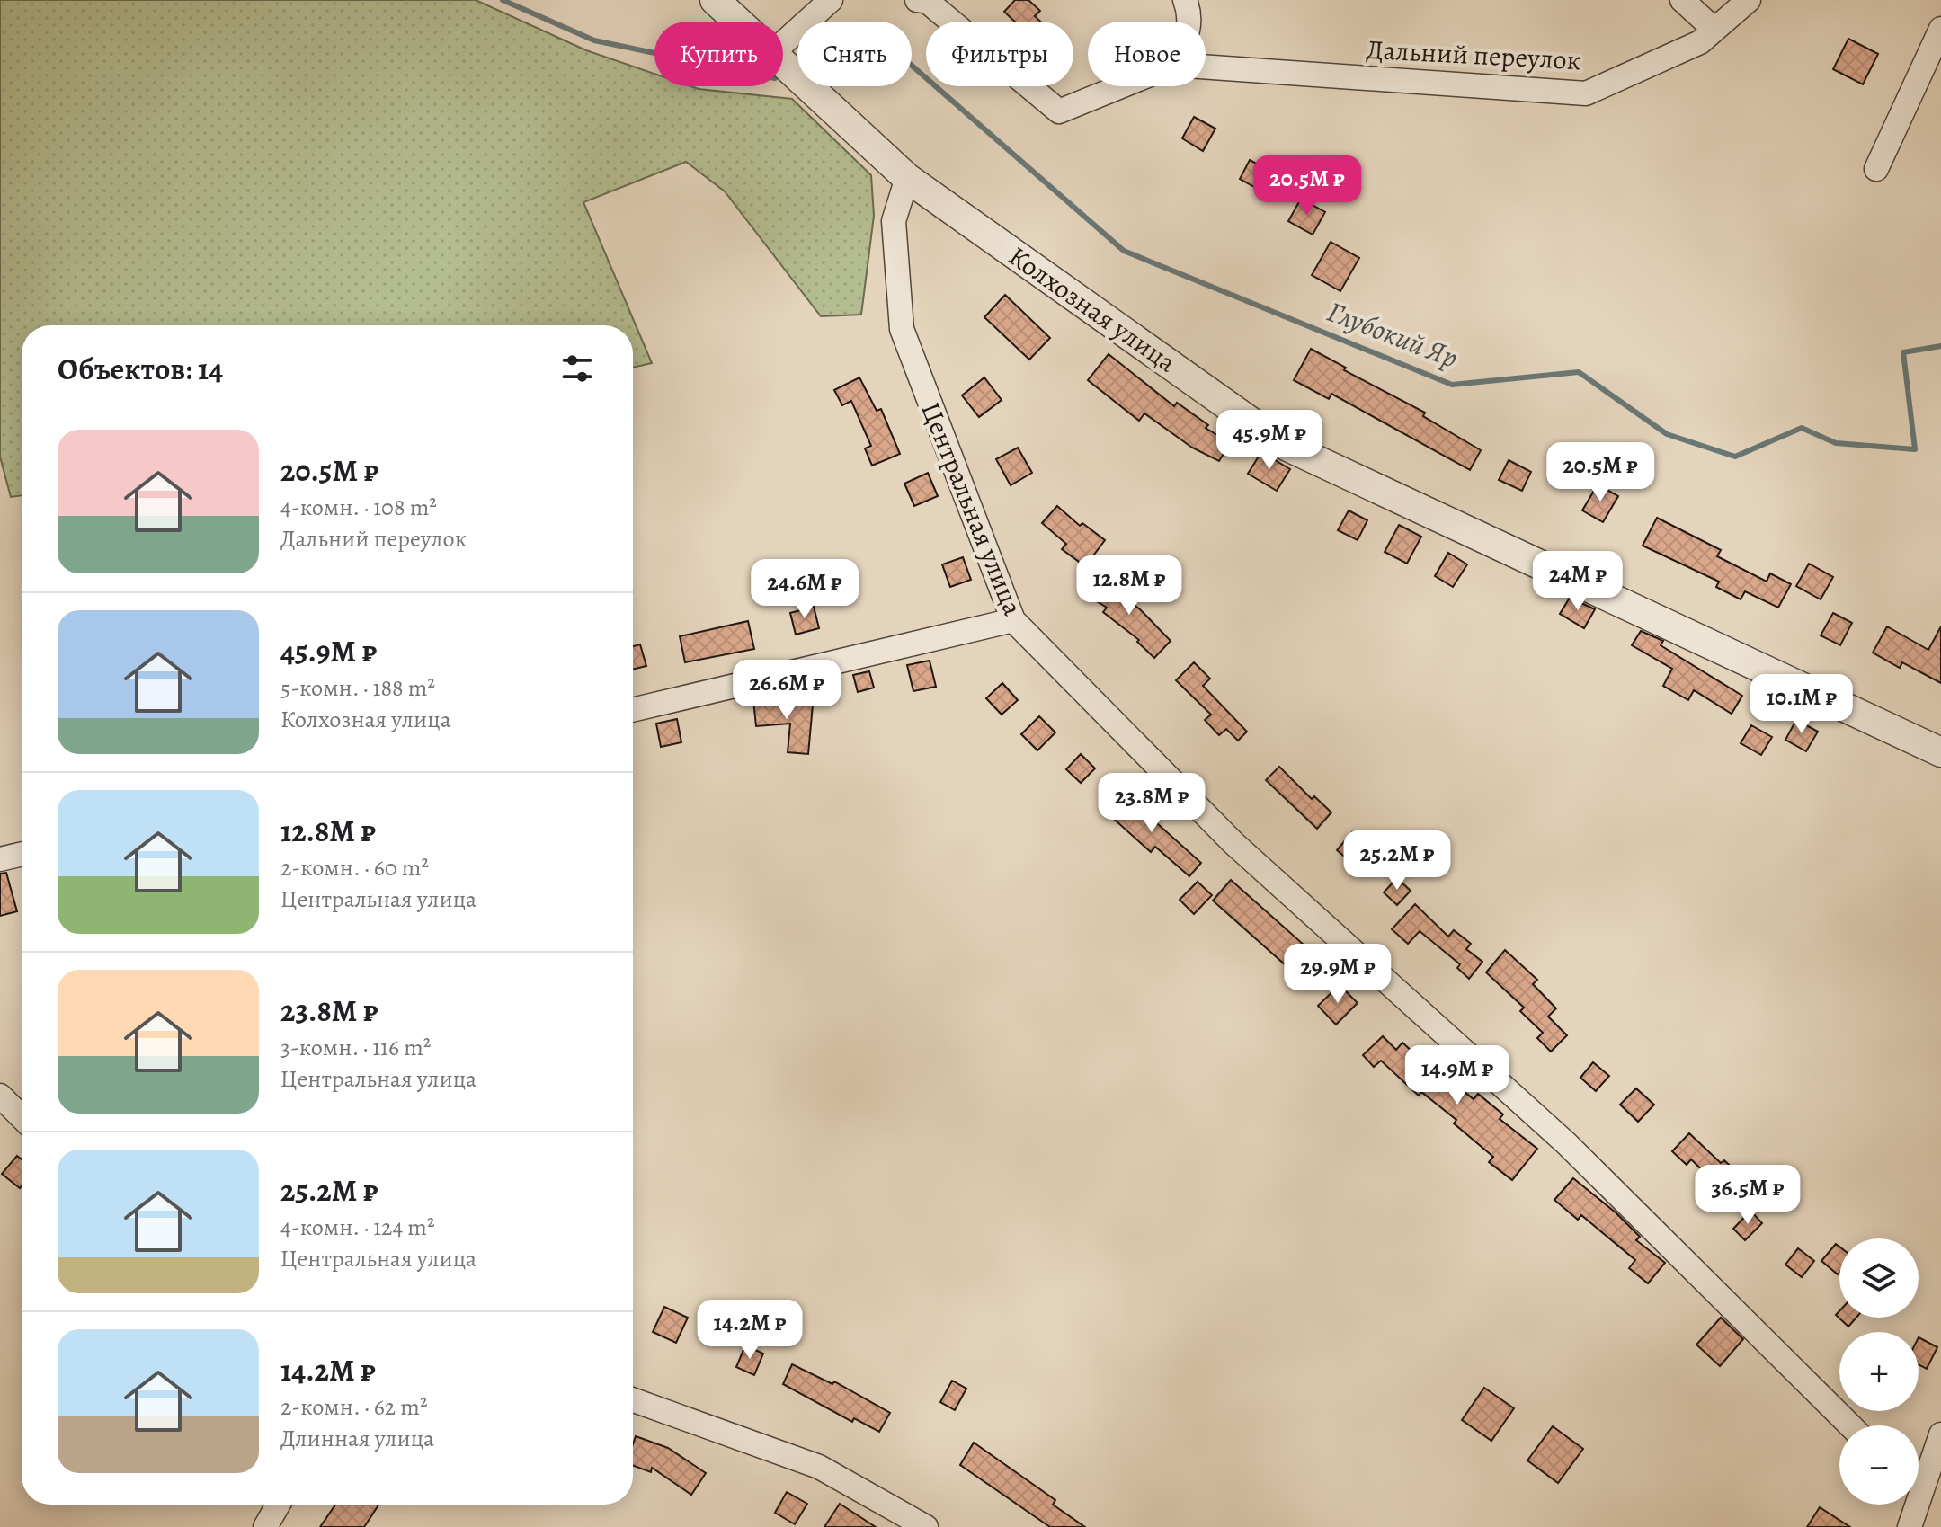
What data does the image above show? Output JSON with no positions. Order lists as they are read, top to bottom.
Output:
{
  "streets": {
    "street": ["Дальний переулок", "Колхозная улица", "Центральная улица"]
  },
  "crossings": [
    ["Колхозная улица", "Центральная улица"]
  ],
  "water": ["Глубокий Яр"],
  "page": {
    "chip": [
      "Купить",
      "Снять",
      "Фильтры",
      "Новое"
    ],
    "price": [
      "20.5M ₽",
      "45.9M ₽",
      "20.5M ₽",
      "24M ₽",
      "12.8M ₽",
      "24.6M ₽",
      "26.6M ₽",
      "10.1M ₽",
      "23.8M ₽",
      "25.2M ₽",
      "29.9M ₽",
      "14.9M ₽",
      "36.5M ₽",
      "14.2M ₽"
    ],
    "heading": "Объектов: 14",
    "list": [
      {
        "name": "20.5M ₽",
        "note": "4-комн. · 108 m² · Дальний переулок"
      },
      {
        "name": "45.9M ₽",
        "note": "5-комн. · 188 m² · Колхозная улица"
      },
      {
        "name": "12.8M ₽",
        "note": "2-комн. · 60 m² · Центральная улица"
      },
      {
        "name": "23.8M ₽",
        "note": "3-комн. · 116 m² · Центральная улица"
      },
      {
        "name": "25.2M ₽",
        "note": "4-комн. · 124 m² · Центральная улица"
      },
      {
        "name": "14.2M ₽",
        "note": "2-комн. · 62 m² · Длинная улица"
      }
    ],
    "map_buttons": ["+", "−"]
  }
}
